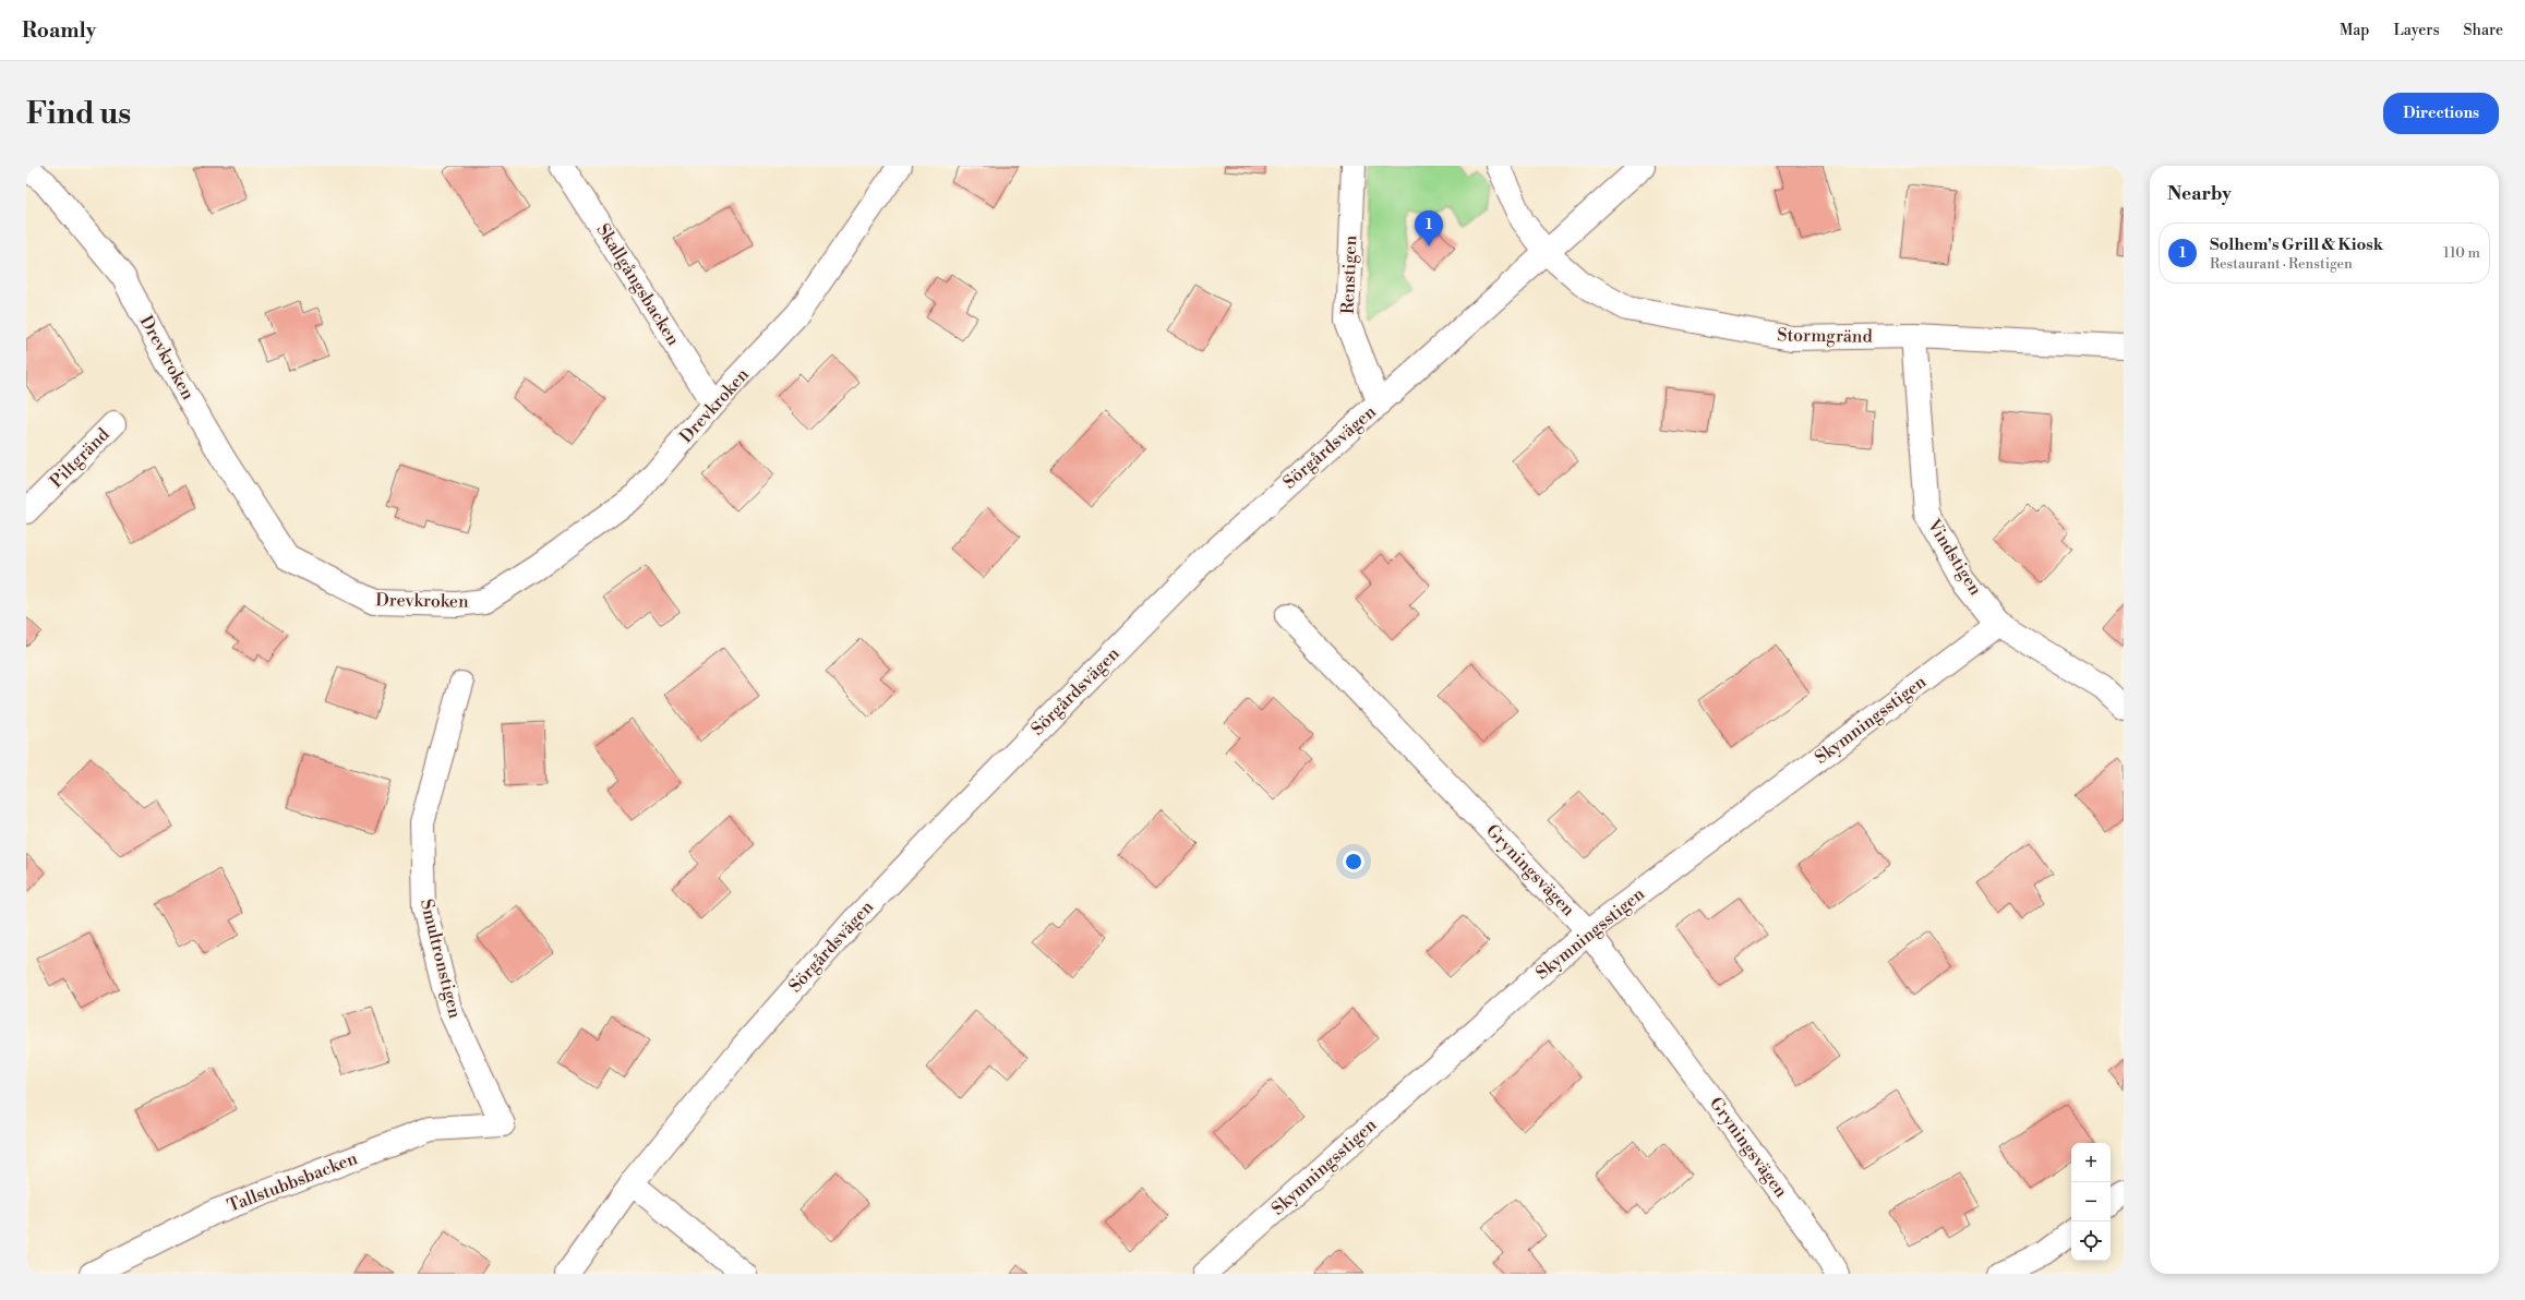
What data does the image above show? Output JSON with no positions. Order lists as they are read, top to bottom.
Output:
{
  "streets": {
    "street": [
      "Renstigen",
      "Skallgångsbacken",
      "Stormgränd",
      "Drevkroken",
      "Sörgårdsvägen",
      "Piltgränd",
      "Vindstigen",
      "Skymningsstigen",
      "Gryningsvägen",
      "Smultronstigen",
      "Tallstubbsbacken"
    ]
  },
  "crossings": [
    ["Renstigen", "Sörgårdsvägen"],
    ["Skallgångsbacken", "Drevkroken"],
    ["Stormgränd", "Sörgårdsvägen"],
    ["Stormgränd", "Vindstigen"],
    ["Vindstigen", "Skymningsstigen"],
    ["Skymningsstigen", "Gryningsvägen"],
    ["Smultronstigen", "Tallstubbsbacken"]
  ],
  "page": {
    "header": "Roamly",
    "nav": ["Map", "Layers", "Share"],
    "buttons": "Directions",
    "title": "Find us",
    "heading": "Nearby",
    "pins": "1",
    "list": [
      {
        "mark": "1",
        "name": "Solhem's Grill & Kiosk",
        "note": "Restaurant · Renstigen",
        "value": "110 m"
      }
    ],
    "map_buttons": ["+", "−"]
  }
}
